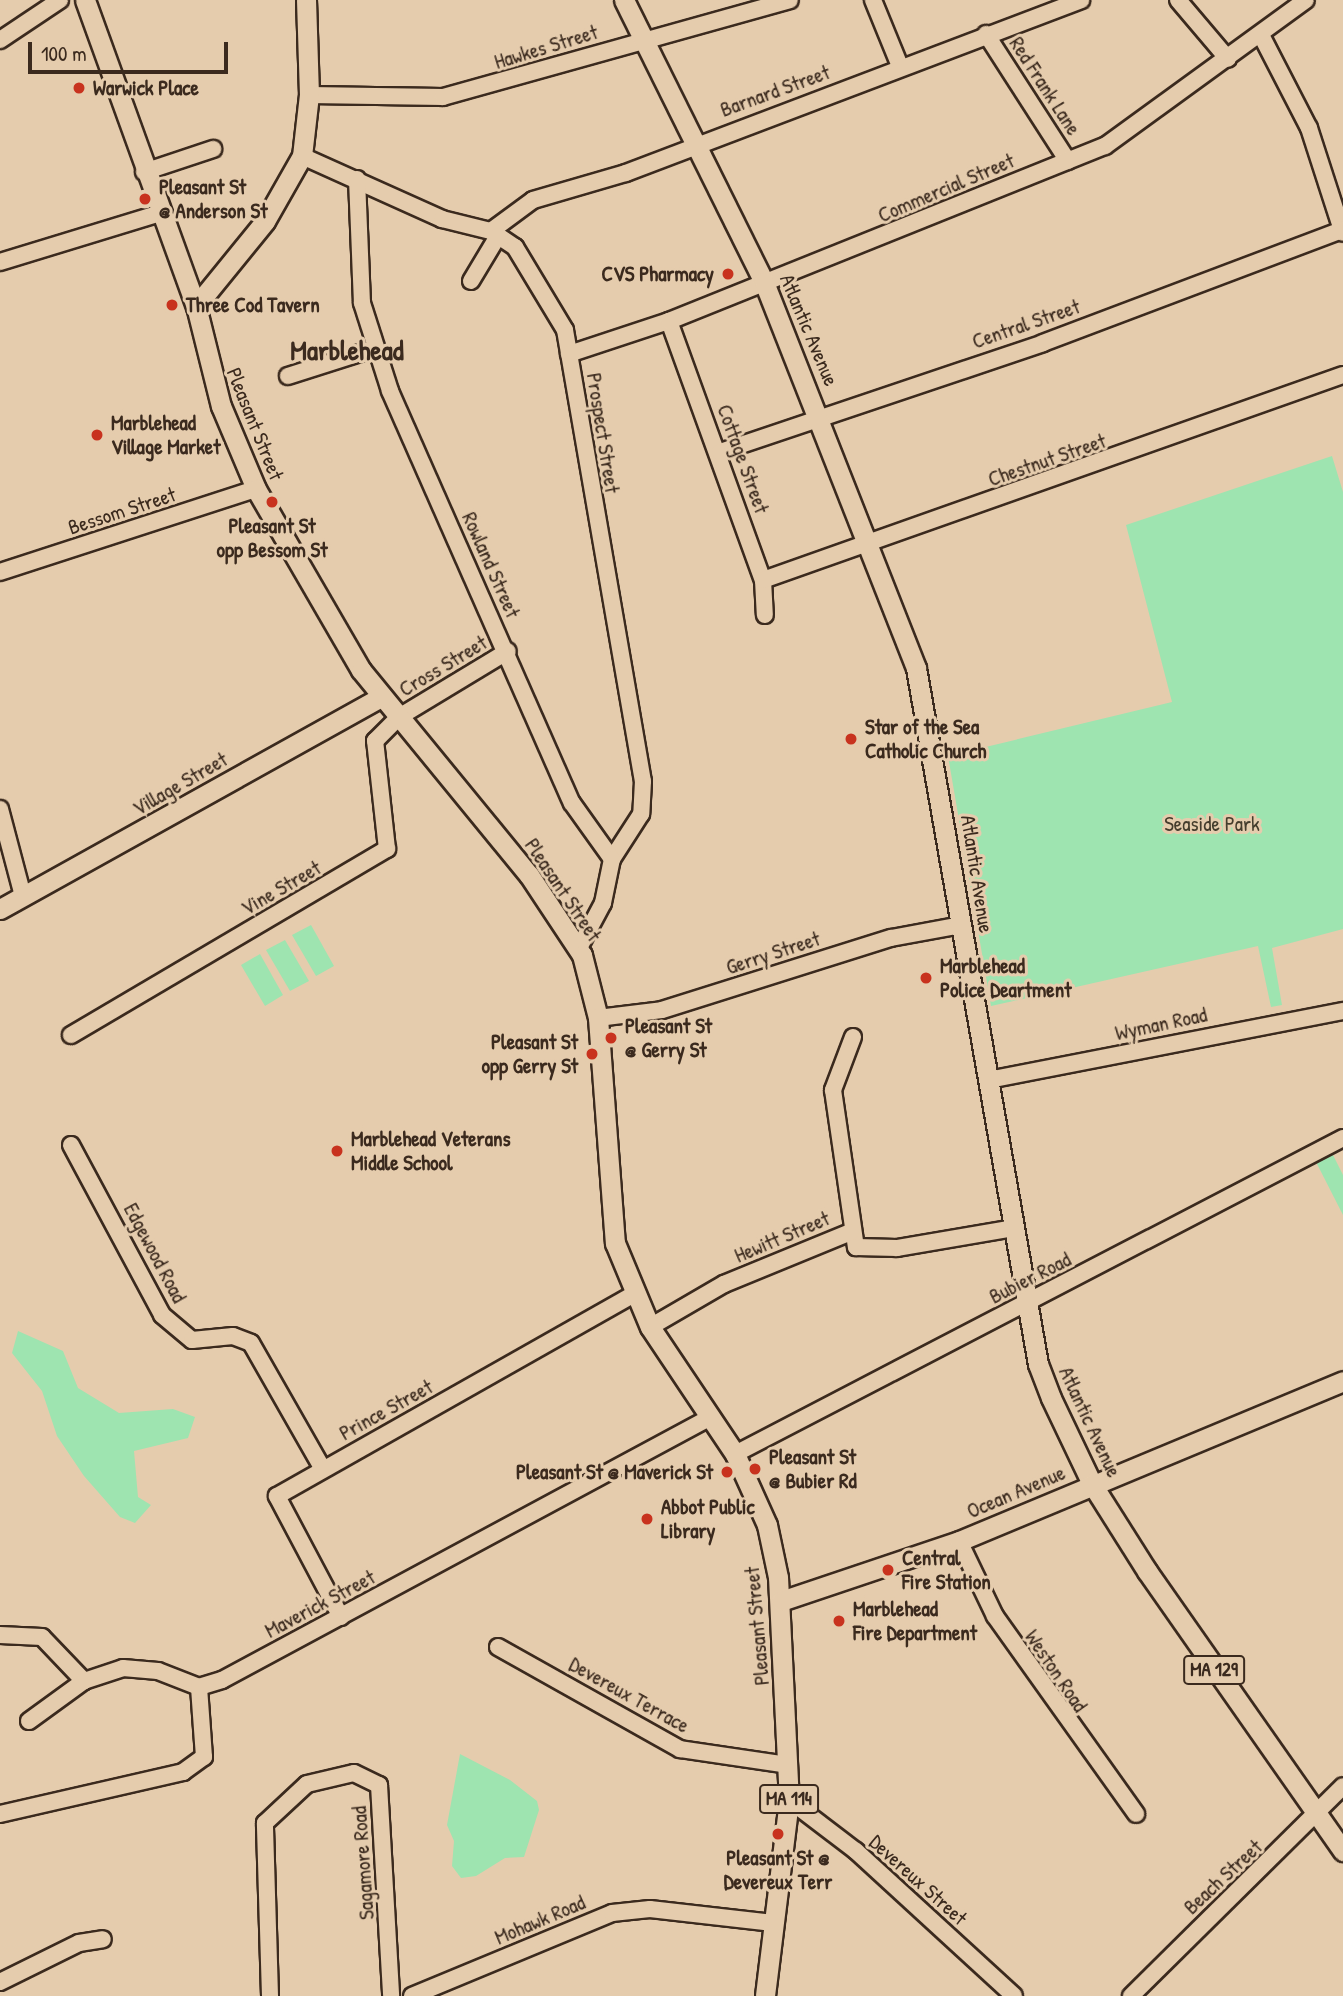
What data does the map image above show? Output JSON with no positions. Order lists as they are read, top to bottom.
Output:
{
  "streets": {
    "main road": [
      "Atlantic Avenue",
      "Pleasant Street",
      "Village Street",
      "Ocean Avenue",
      "MA 129",
      "MA 114"
    ],
    "street": [
      "Hawkes Street",
      "Red Frank Lane",
      "Barnard Street",
      "Commercial Street",
      "Central Street",
      "Prospect Street",
      "Cottage Street",
      "Chestnut Street",
      "Bessom Street",
      "Rowland Street",
      "Cross Street",
      "Vine Street",
      "Gerry Street",
      "Wyman Road",
      "Hewitt Street",
      "Edgewood Road",
      "Bubier Road",
      "Prince Street",
      "Maverick Street",
      "Weston Road",
      "Devereux Terrace",
      "Sagamore Road",
      "Beach Street",
      "Devereux Street",
      "Mohawk Road"
    ]
  },
  "crossings": [
    ["Hawkes Street", "Atlantic Avenue"],
    ["Red Frank Lane", "Barnard Street"],
    ["Red Frank Lane", "Commercial Street"],
    ["Barnard Street", "Atlantic Avenue"],
    ["Barnard Street", "Prospect Street"],
    ["Commercial Street", "Atlantic Avenue"],
    ["Commercial Street", "Prospect Street"],
    ["Commercial Street", "Cottage Street"],
    ["Central Street", "Atlantic Avenue"],
    ["Central Street", "Cottage Street"],
    ["Atlantic Avenue", "Chestnut Street"],
    ["Atlantic Avenue", "Gerry Street"],
    ["Atlantic Avenue", "Wyman Road"],
    ["Atlantic Avenue", "Hewitt Street"],
    ["Atlantic Avenue", "Bubier Road"],
    ["Atlantic Avenue", "Ocean Avenue"],
    ["Atlantic Avenue", "Beach Street"],
    ["Pleasant Street", "Bessom Street"],
    ["Pleasant Street", "Cross Street"],
    ["Pleasant Street", "Village Street"],
    ["Pleasant Street", "Vine Street"],
    ["Pleasant Street", "Gerry Street"],
    ["Pleasant Street", "Hewitt Street"],
    ["Pleasant Street", "Bubier Road"],
    ["Pleasant Street", "Prince Street"],
    ["Pleasant Street", "Ocean Avenue"],
    ["Pleasant Street", "Maverick Street"],
    ["Pleasant Street", "Devereux Terrace"],
    ["Pleasant Street", "Devereux Street"],
    ["Pleasant Street", "Mohawk Road"],
    ["Prospect Street", "Rowland Street"],
    ["Cottage Street", "Chestnut Street"],
    ["Rowland Street", "Cross Street"],
    ["Cross Street", "Vine Street"],
    ["Edgewood Road", "Prince Street"],
    ["Prince Street", "Maverick Street"],
    ["Ocean Avenue", "Weston Road"]
  ],
  "districts": ["Marblehead"],
  "parks": ["Seaside Park"],
  "places": [
    "Warwick Place",
    "Pleasant St @ Anderson St",
    "CVS Pharmacy",
    "Three Cod Tavern",
    "Marblehead Village Market",
    "Pleasant St opp Bessom St",
    "Star of the Sea Catholic Church",
    "Marblehead Police Deartment",
    "Pleasant St @ Gerry St",
    "Pleasant St opp Gerry St",
    "Marblehead Veterans Middle School",
    "Pleasant St @ Bubier Rd",
    "Pleasant St @ Maverick St",
    "Abbot Public Library",
    "Central Fire Station",
    "Marblehead Fire Department",
    "Pleasant St @ Devereux Terr"
  ],
  "scale_bar": "100 m"
}
